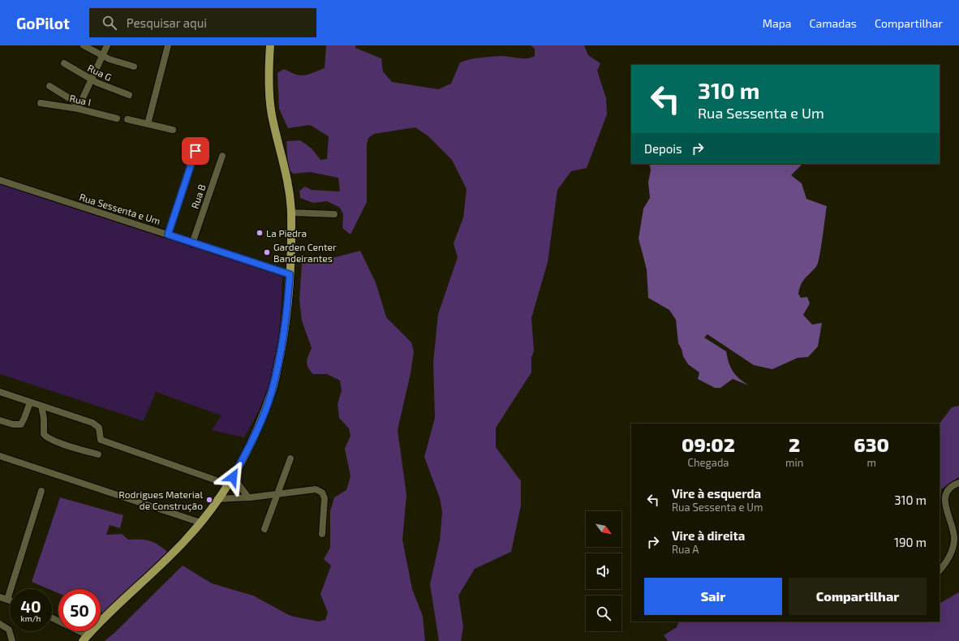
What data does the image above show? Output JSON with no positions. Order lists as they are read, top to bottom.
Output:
{
  "streets": {
    "street": [
      "Rua G",
      "Rua I",
      "Rua B",
      "Rua Sessenta e Um"
    ]
  },
  "crossings": [
    ["Rua B", "Rua Sessenta e Um"]
  ],
  "places": ["La Piedra", "Garden Center Bandeirantes", "Rodrigues Material de Construção"],
  "north": "bottom right",
  "page": {
    "header": "GoPilot",
    "search": "Pesquisar aqui",
    "nav": ["Mapa", "Camadas", "Compartilhar"],
    "turn": ["310 m", "Rua Sessenta e Um"],
    "then": "Depois",
    "eta": [
      "09:02",
      "Chegada",
      "2",
      "min",
      "630",
      "m"
    ],
    "list": [
      {
        "name": "Vire à esquerda",
        "note": "Rua Sessenta e Um",
        "value": "310 m"
      },
      {
        "name": "Vire à direita",
        "note": "Rua A",
        "value": "190 m"
      }
    ],
    "buttons": ["Sair", "Compartilhar"],
    "speed": "40 km/h",
    "limit": "50"
  }
}
